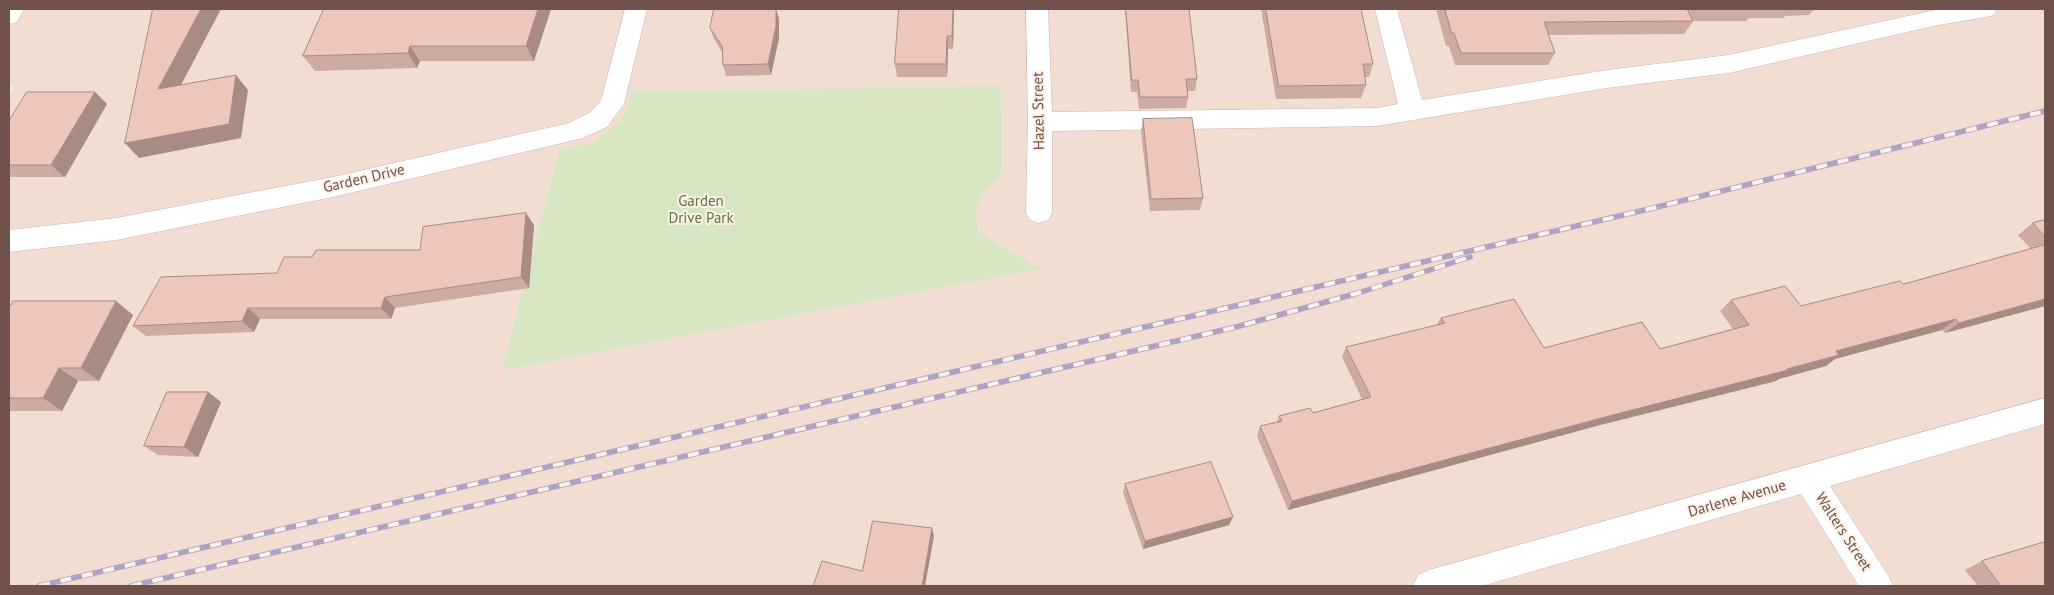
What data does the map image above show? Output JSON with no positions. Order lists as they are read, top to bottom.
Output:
{
  "streets": {
    "street": [
      "Hazel Street",
      "Garden Drive",
      "Darlene Avenue",
      "Walters Street"
    ]
  },
  "crossings": [
    ["Darlene Avenue", "Walters Street"]
  ],
  "parks": ["Garden Drive Park"]
}
